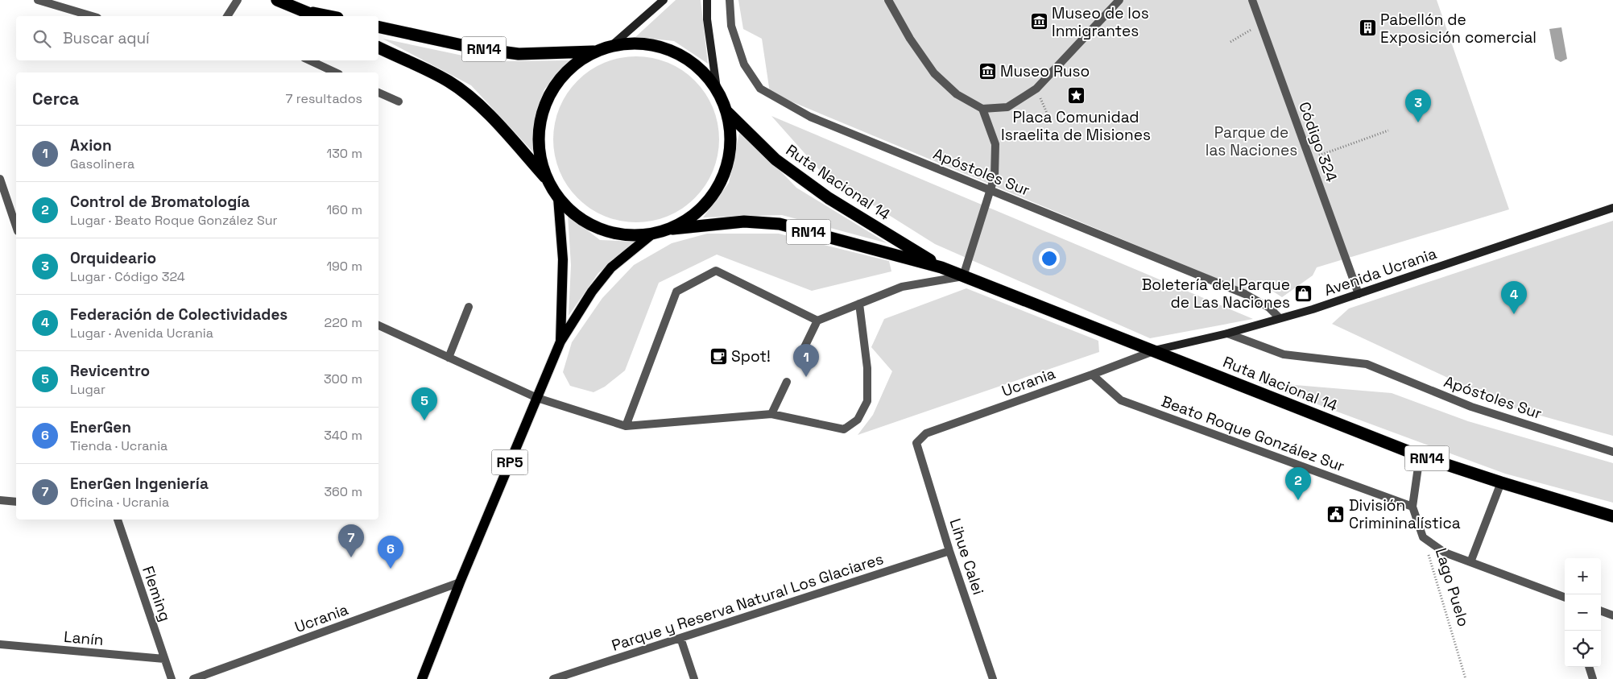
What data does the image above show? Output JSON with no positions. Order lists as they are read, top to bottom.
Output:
{
  "streets": {
    "highway": ["RN14", "Ruta Nacional 14"],
    "main road": ["Avenida Ucrania", "RP5"],
    "street": [
      "Código 324",
      "Apóstoles Sur",
      "Ucrania",
      "Beato Roque González Sur",
      "Lihue Calei",
      "Lago Puelo",
      "Fleming",
      "Parque y Reserva Natural Los Glaciares",
      "Lanín"
    ]
  },
  "crossings": [
    ["RN14", "Ruta Nacional 14"],
    ["RN14", "RP5"],
    ["Código 324", "Avenida Ucrania"],
    ["Apóstoles Sur", "Avenida Ucrania"],
    ["Ruta Nacional 14", "Avenida Ucrania"],
    ["Ruta Nacional 14", "Ucrania"],
    ["Ruta Nacional 14", "Lago Puelo"],
    ["Avenida Ucrania", "Ucrania"],
    ["Ucrania", "Beato Roque González Sur"],
    ["Ucrania", "RP5"],
    ["Ucrania", "Lihue Calei"],
    ["Beato Roque González Sur", "Lago Puelo"],
    ["Lihue Calei", "Parque y Reserva Natural Los Glaciares"],
    ["Fleming", "Lanín"]
  ],
  "parks": ["Parque de las Naciones"],
  "places": {
    "museum": ["Museo de los Inmigrantes", "Museo Ruso"],
    "building": ["Pabellón de Exposición comercial"],
    "place": ["Placa Comunidad Israelita de Misiones"],
    "shop": ["Boletería del Parque de Las Naciones"],
    "cafe": ["Spot!"],
    "public building": ["División Crimininalística"]
  },
  "page": {
    "search": "Buscar aquí",
    "heading": ["Cerca", "7 resultados"],
    "pins": [
      "3",
      "4",
      "1",
      "5",
      "2",
      "7",
      "6"
    ],
    "list": [
      {
        "mark": "1",
        "name": "Axion",
        "note": "Gasolinera",
        "value": "130 m"
      },
      {
        "mark": "2",
        "name": "Control de Bromatología",
        "note": "Lugar · Beato Roque González Sur",
        "value": "160 m"
      },
      {
        "mark": "3",
        "name": "Orquideario",
        "note": "Lugar · Código 324",
        "value": "190 m"
      },
      {
        "mark": "4",
        "name": "Federación de Colectividades",
        "note": "Lugar · Avenida Ucrania",
        "value": "220 m"
      },
      {
        "mark": "5",
        "name": "Revicentro",
        "note": "Lugar",
        "value": "300 m"
      },
      {
        "mark": "6",
        "name": "EnerGen",
        "note": "Tienda · Ucrania",
        "value": "340 m"
      },
      {
        "mark": "7",
        "name": "EnerGen Ingeniería",
        "note": "Oficina · Ucrania",
        "value": "360 m"
      }
    ],
    "map_buttons": ["+", "−"]
  }
}
